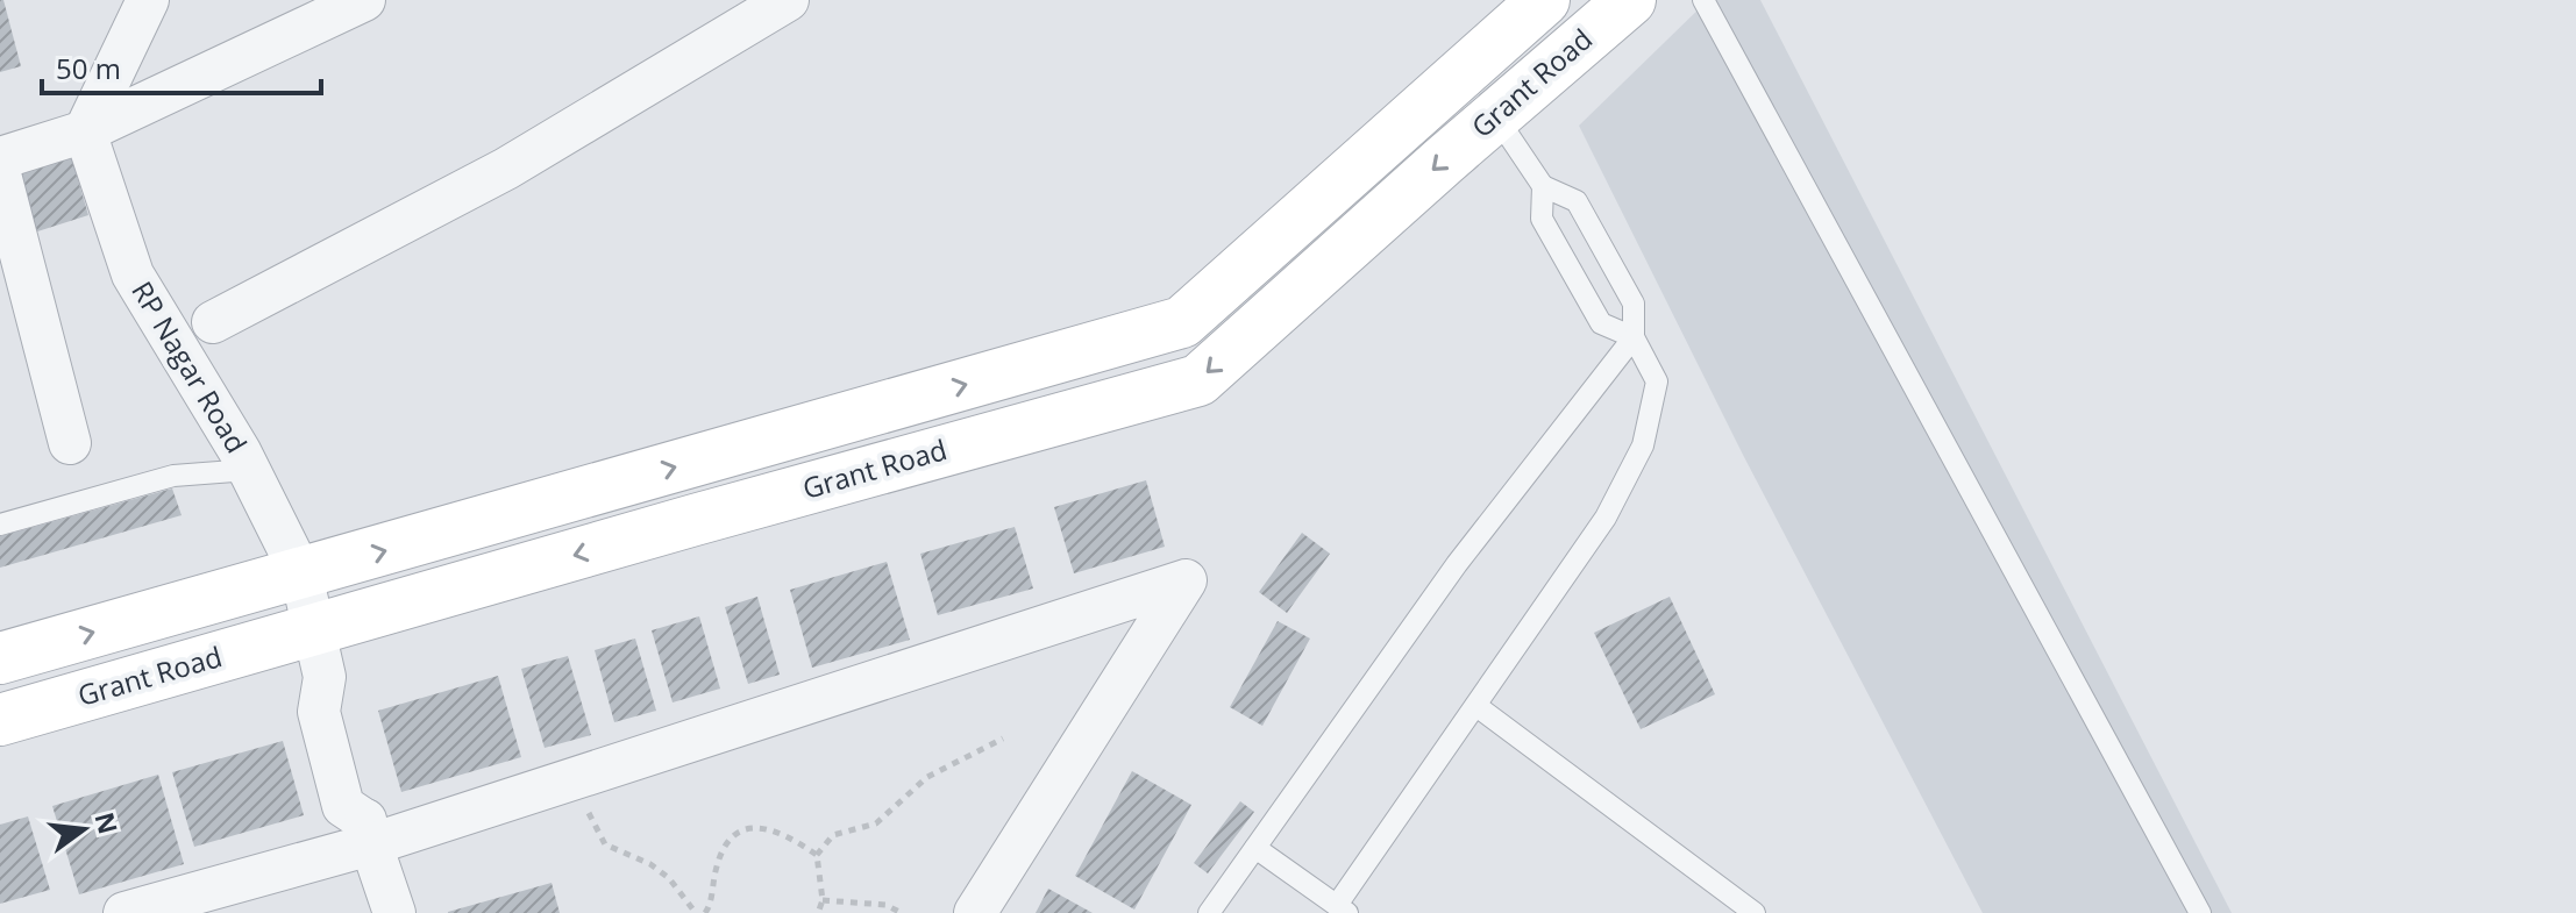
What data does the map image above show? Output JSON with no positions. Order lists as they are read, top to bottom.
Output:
{
  "streets": {
    "main road": ["Grant Road"],
    "street": ["RP Nagar Road"]
  },
  "crossings": [
    ["Grant Road", "RP Nagar Road"]
  ],
  "scale_bar": "50 m",
  "north": "right"
}
